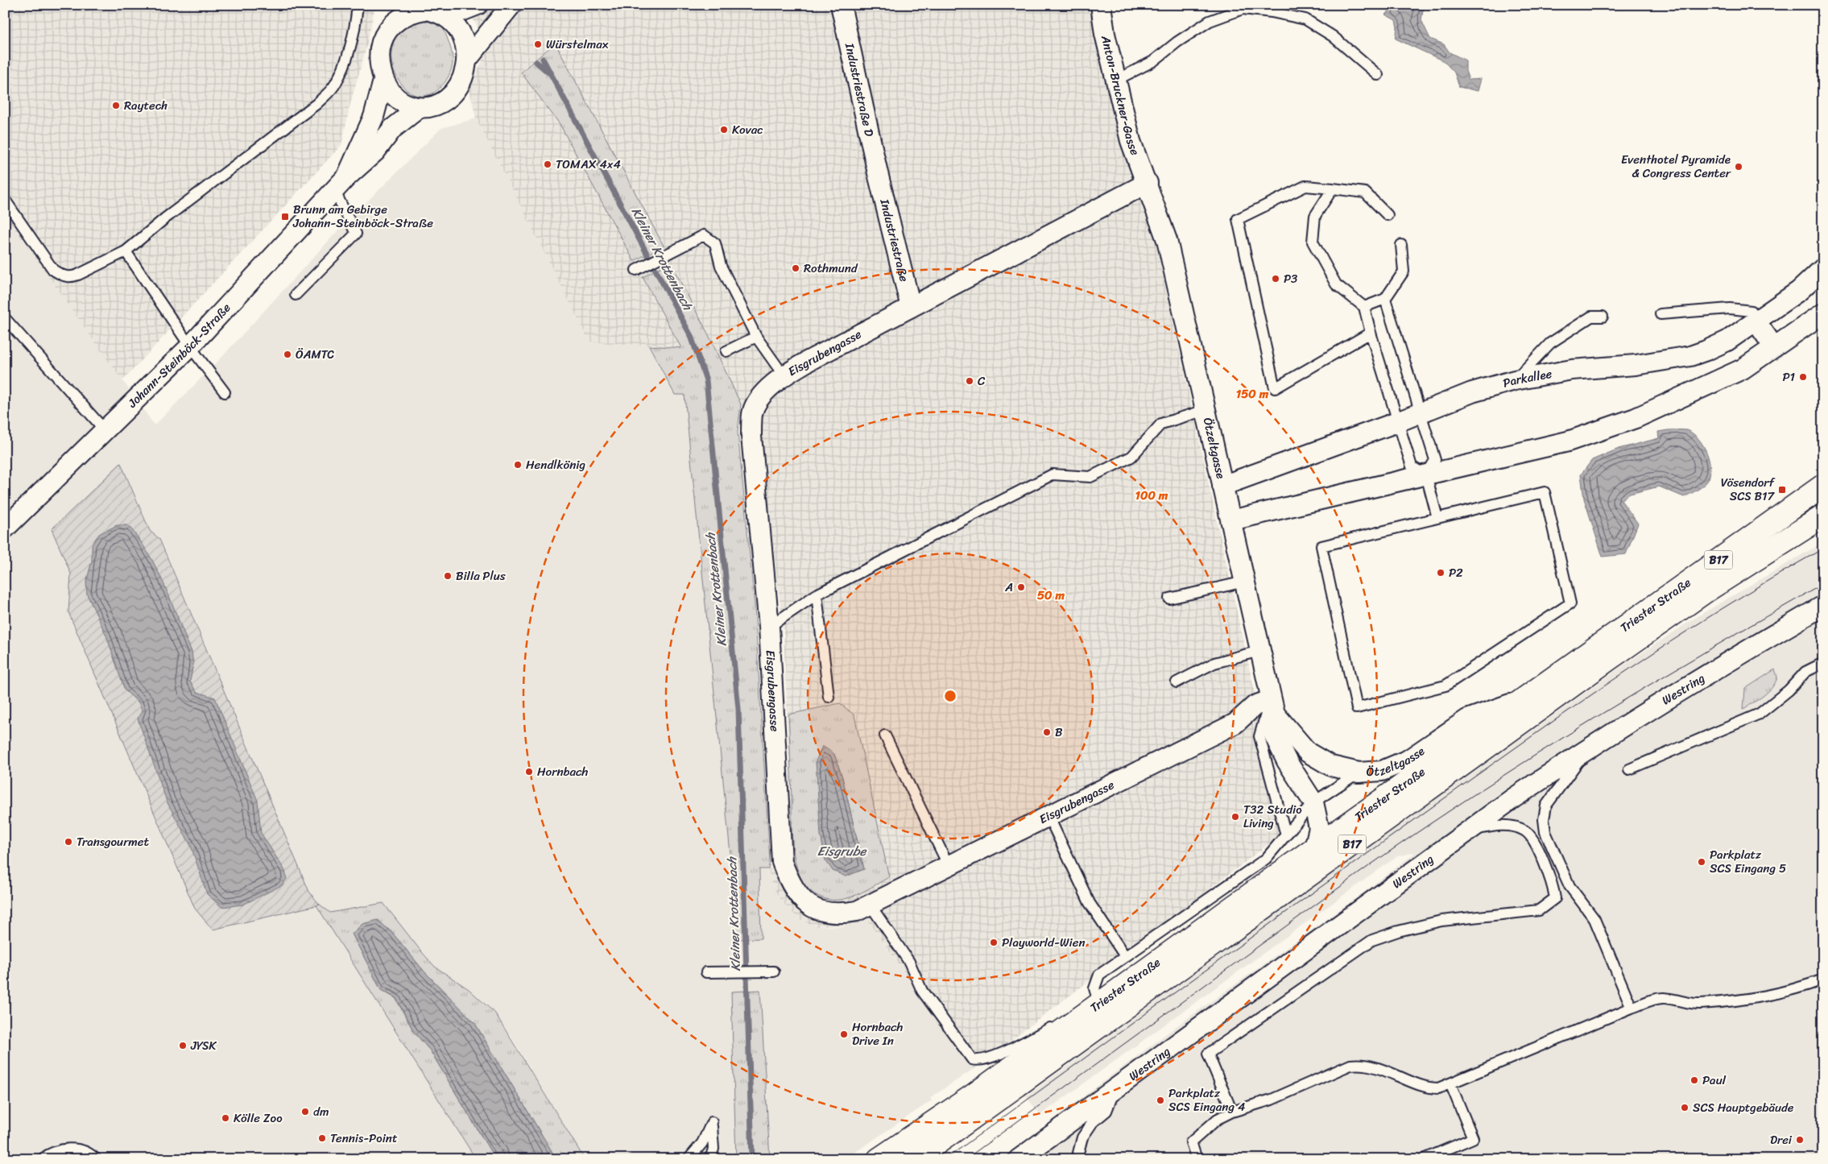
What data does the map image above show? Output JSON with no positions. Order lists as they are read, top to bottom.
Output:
{
  "streets": {
    "main road": ["B17", "Triester Straße"],
    "street": [
      "Industriestraße D",
      "Anton-Bruckner-Gasse",
      "Industriestraße",
      "Eisgrubengasse",
      "Johann-Steinböck-Straße",
      "Parkallee",
      "Ötzeltgasse",
      "Westring"
    ]
  },
  "crossings": [
    ["Industriestraße D", "Industriestraße"],
    ["Anton-Bruckner-Gasse", "Eisgrubengasse"],
    ["Anton-Bruckner-Gasse", "Ötzeltgasse"],
    ["Industriestraße", "Eisgrubengasse"],
    ["Eisgrubengasse", "Ötzeltgasse"],
    ["Parkallee", "Ötzeltgasse"],
    ["Ötzeltgasse", "Triester Straße"]
  ],
  "water": ["Kleiner Krottenbach", "Eisgrube"],
  "places": {
    "other": [
      "Würstelmax",
      "Raytech",
      "Kovac",
      "TOMAX 4x4",
      "Eventhotel Pyramide & Congress Center",
      "Rothmund",
      "P3",
      "ÖAMTC",
      "P1",
      "C",
      "Hendlkönig",
      "P2",
      "Billa Plus",
      "A",
      "B",
      "Hornbach",
      "T32 Studio Living",
      "Transgourmet",
      "Parkplatz SCS Eingang 5",
      "Playworld-Wien",
      "Hornbach Drive In",
      "JYSK",
      "Paul",
      "Parkplatz SCS Eingang 4",
      "SCS Hauptgebäude",
      "dm",
      "Kölle Zoo",
      "Tennis-Point",
      "Drei"
    ],
    "transit": ["Brunn am Gebirge Johann-Steinböck-Straße", "Vösendorf SCS B17"]
  },
  "rings": ["150 m", "100 m", "50 m"]
}
